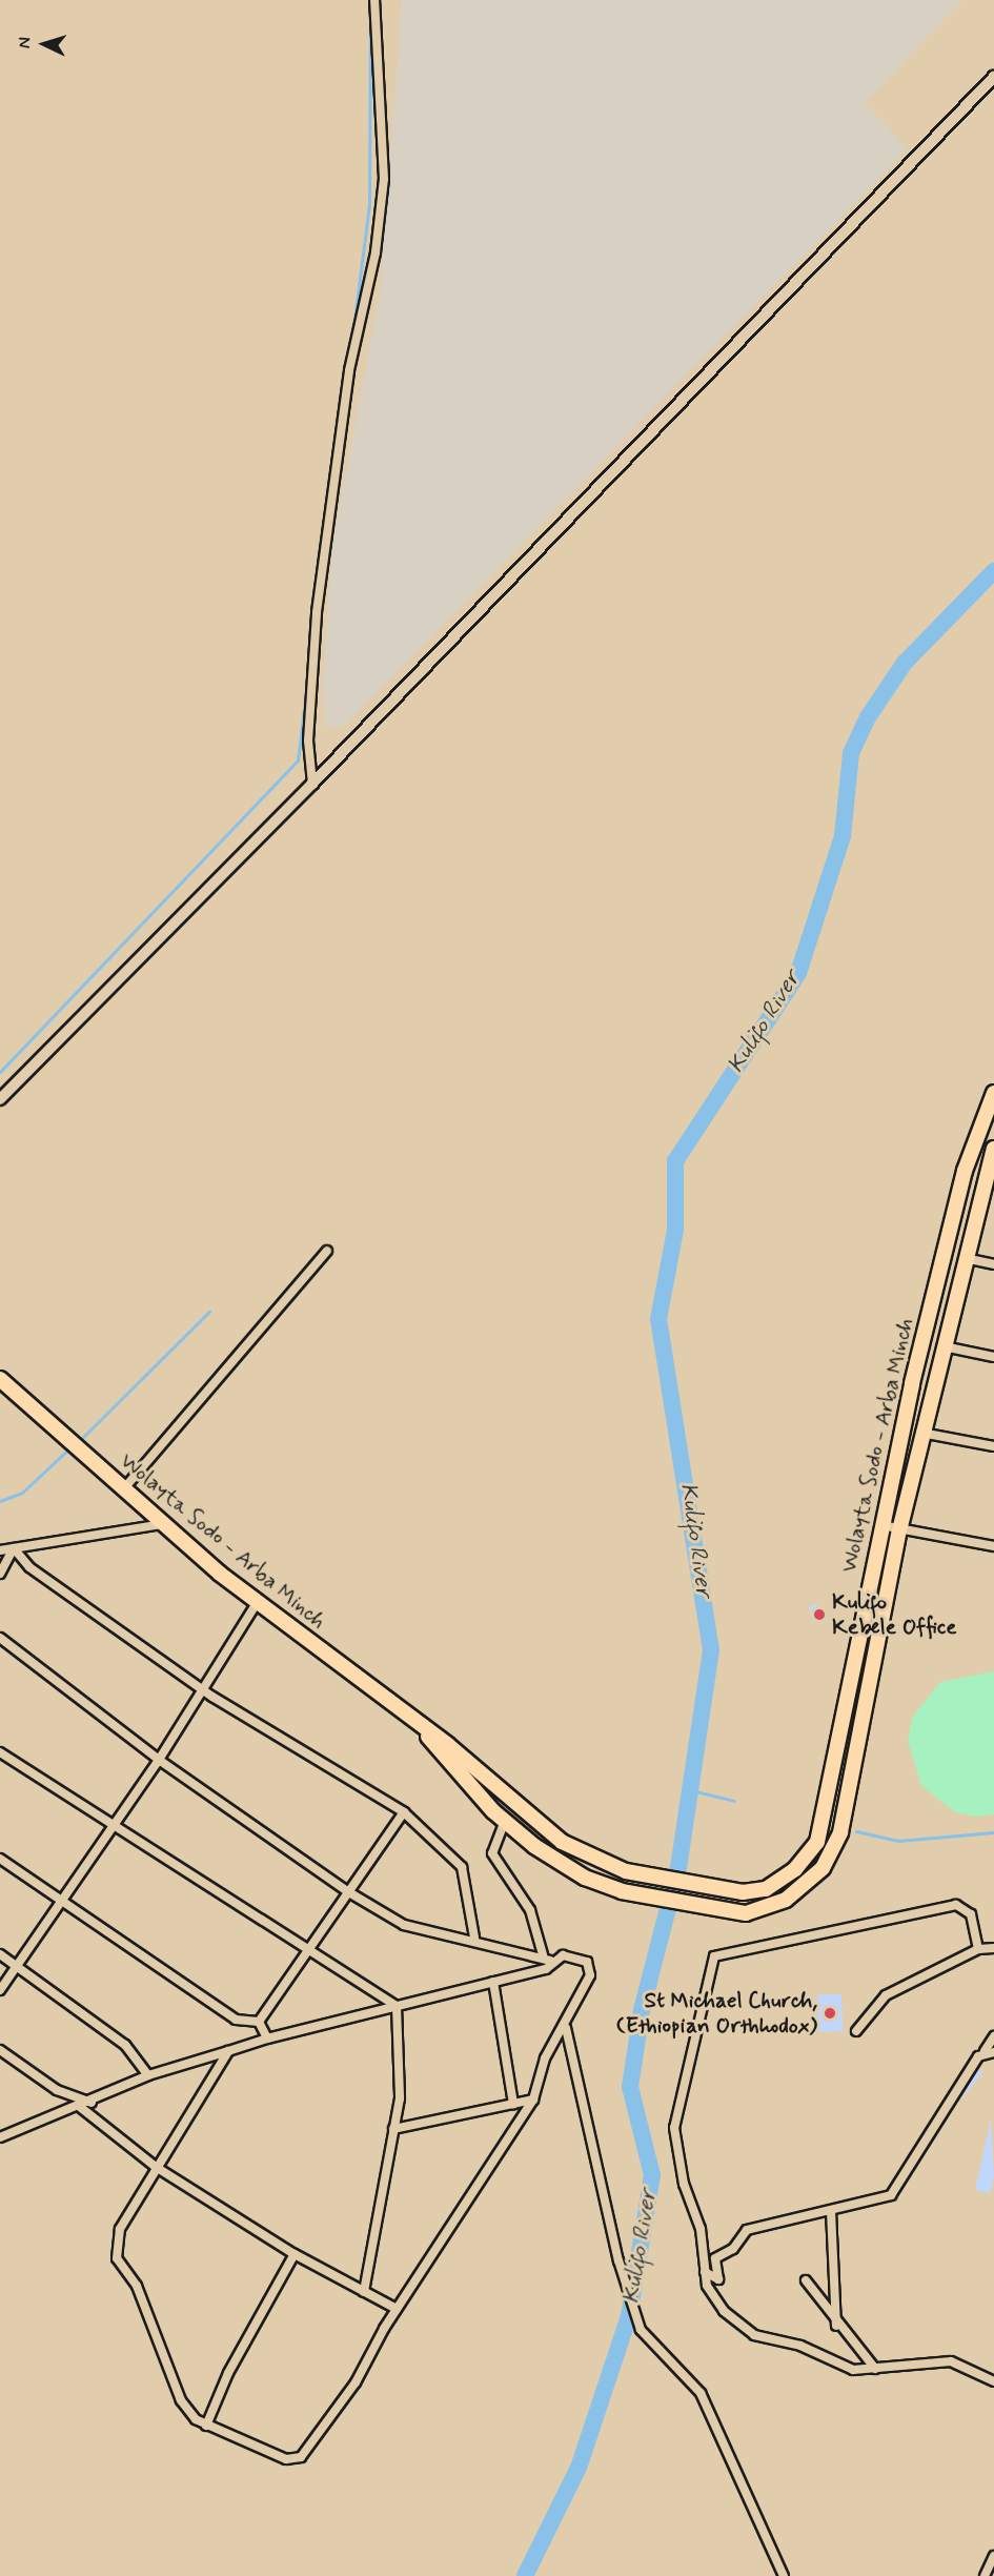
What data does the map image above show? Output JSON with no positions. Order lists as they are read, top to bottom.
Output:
{
  "streets": {
    "highway": ["Wolayta Sodo - Arba Minch"]
  },
  "water": ["Kulifo River"],
  "places": ["Kulifo Kebele Office", "St Michael Church, (Ethiopian Orthhodox)"],
  "north": "left"
}
